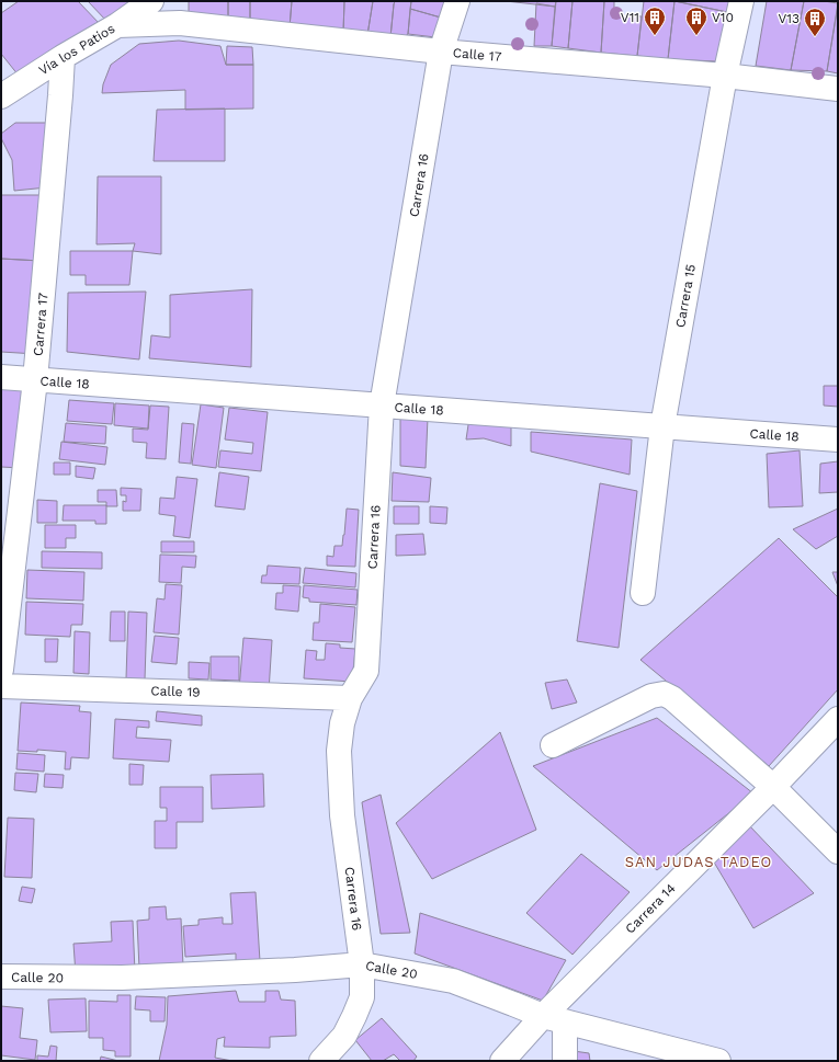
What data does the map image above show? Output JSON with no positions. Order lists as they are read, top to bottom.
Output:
{
  "streets": {
    "street": [
      "Vía los Patios",
      "Calle 17",
      "Carrera 16",
      "Carrera 15",
      "Carrera 17",
      "Calle 18",
      "Calle 19",
      "Carrera 14",
      "Calle 20"
    ]
  },
  "crossings": [
    ["Vía los Patios", "Calle 17"],
    ["Vía los Patios", "Carrera 17"],
    ["Calle 17", "Carrera 16"],
    ["Calle 17", "Carrera 15"],
    ["Carrera 16", "Calle 18"],
    ["Carrera 16", "Calle 19"],
    ["Carrera 16", "Calle 20"],
    ["Carrera 15", "Calle 18"],
    ["Carrera 17", "Calle 18"],
    ["Carrera 14", "Calle 20"]
  ],
  "districts": ["SAN JUDAS TADEO"],
  "places": {
    "building": ["V11", "V10", "V13"]
  }
}
